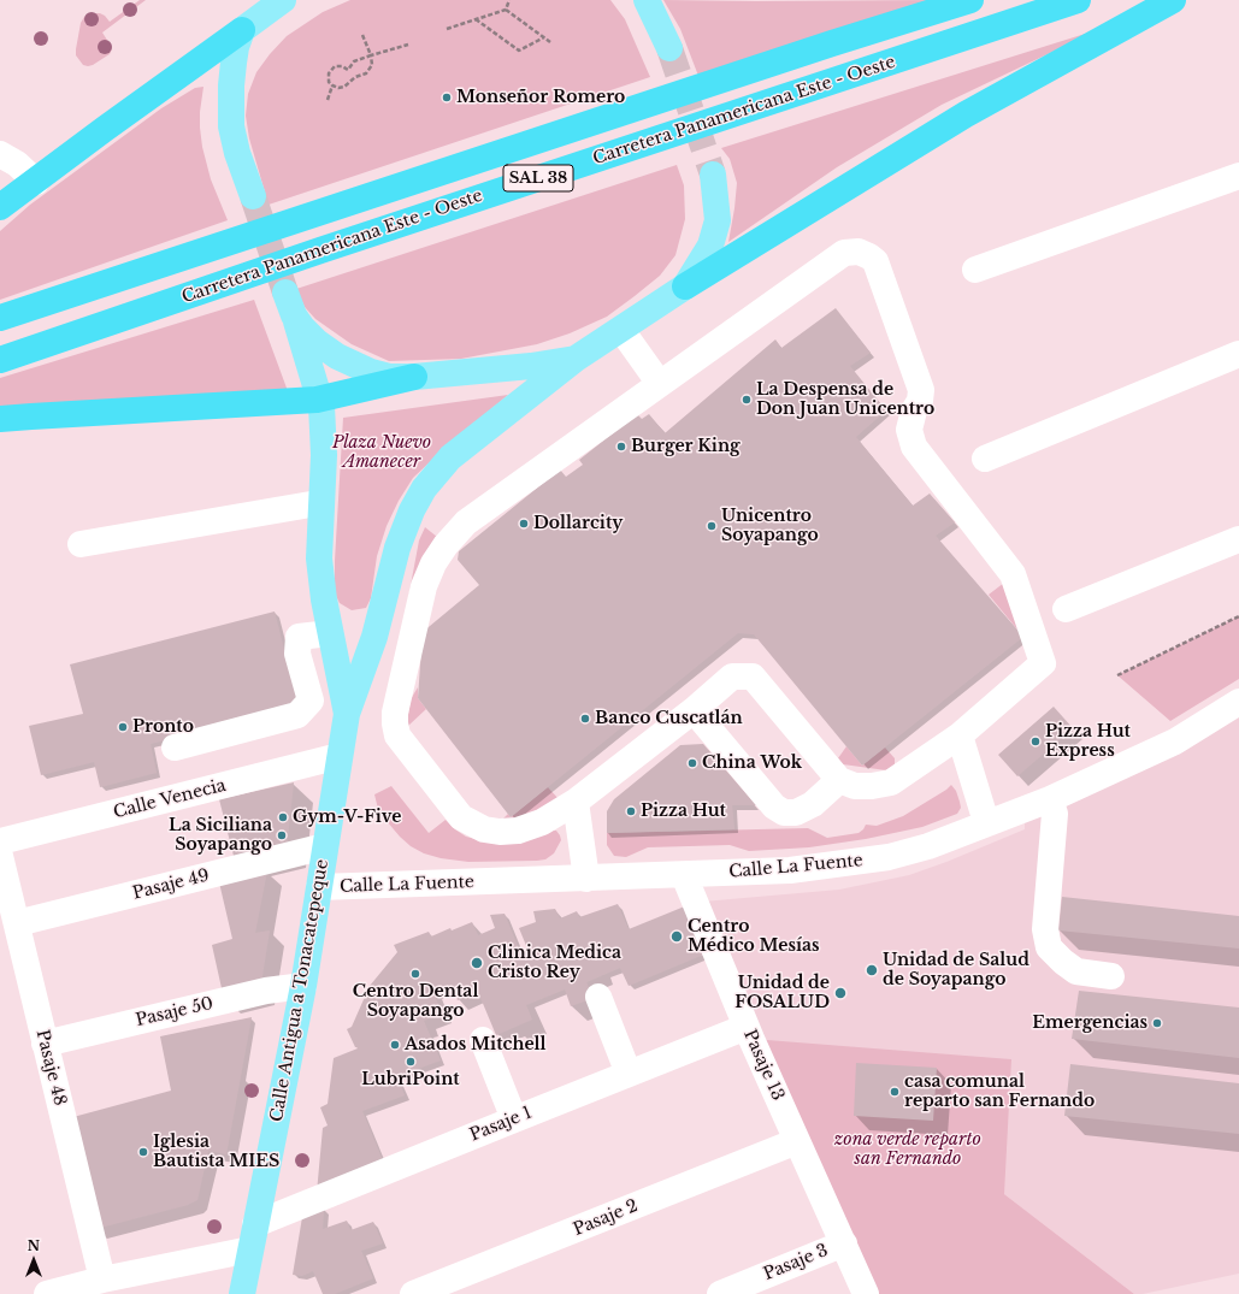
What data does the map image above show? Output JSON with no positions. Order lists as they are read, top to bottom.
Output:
{
  "streets": {
    "highway": ["Carretera Panamericana Este - Oeste", "SAL 38"],
    "main road": ["Calle Antigua a Tonacatepeque"],
    "street": [
      "Calle Venecia",
      "Calle La Fuente",
      "Pasaje 49",
      "Pasaje 50",
      "Pasaje 13",
      "Pasaje 48",
      "Pasaje 1",
      "Pasaje 2",
      "Pasaje 3"
    ]
  },
  "crossings": [
    ["Calle Venecia", "Calle Antigua a Tonacatepeque"],
    ["Calle La Fuente", "Calle Antigua a Tonacatepeque"],
    ["Calle La Fuente", "Pasaje 13"],
    ["Pasaje 49", "Calle Antigua a Tonacatepeque"],
    ["Pasaje 49", "Pasaje 48"],
    ["Calle Antigua a Tonacatepeque", "Pasaje 50"],
    ["Calle Antigua a Tonacatepeque", "Pasaje 1"],
    ["Pasaje 50", "Pasaje 48"],
    ["Pasaje 13", "Pasaje 1"],
    ["Pasaje 13", "Pasaje 2"],
    ["Pasaje 13", "Pasaje 3"]
  ],
  "parks": ["Plaza Nuevo Amanecer", "zona verde reparto san Fernando"],
  "places": [
    "Monseñor Romero",
    "La Despensa de Don Juan Unicentro",
    "Burger King",
    "Dollarcity",
    "Unicentro Soyapango",
    "Banco Cuscatlán",
    "Pronto",
    "Pizza Hut Express",
    "China Wok",
    "Pizza Hut",
    "Gym-V-Five",
    "La Siciliana Soyapango",
    "Centro Médico Mesías",
    "Clinica Medica Cristo Rey",
    "Unidad de Salud de Soyapango",
    "Centro Dental Soyapango",
    "Unidad de FOSALUD",
    "Emergencias",
    "Asados Mitchell",
    "LubriPoint",
    "casa comunal reparto san Fernando",
    "Iglesia Bautista MIES"
  ],
  "north": "top"
}
